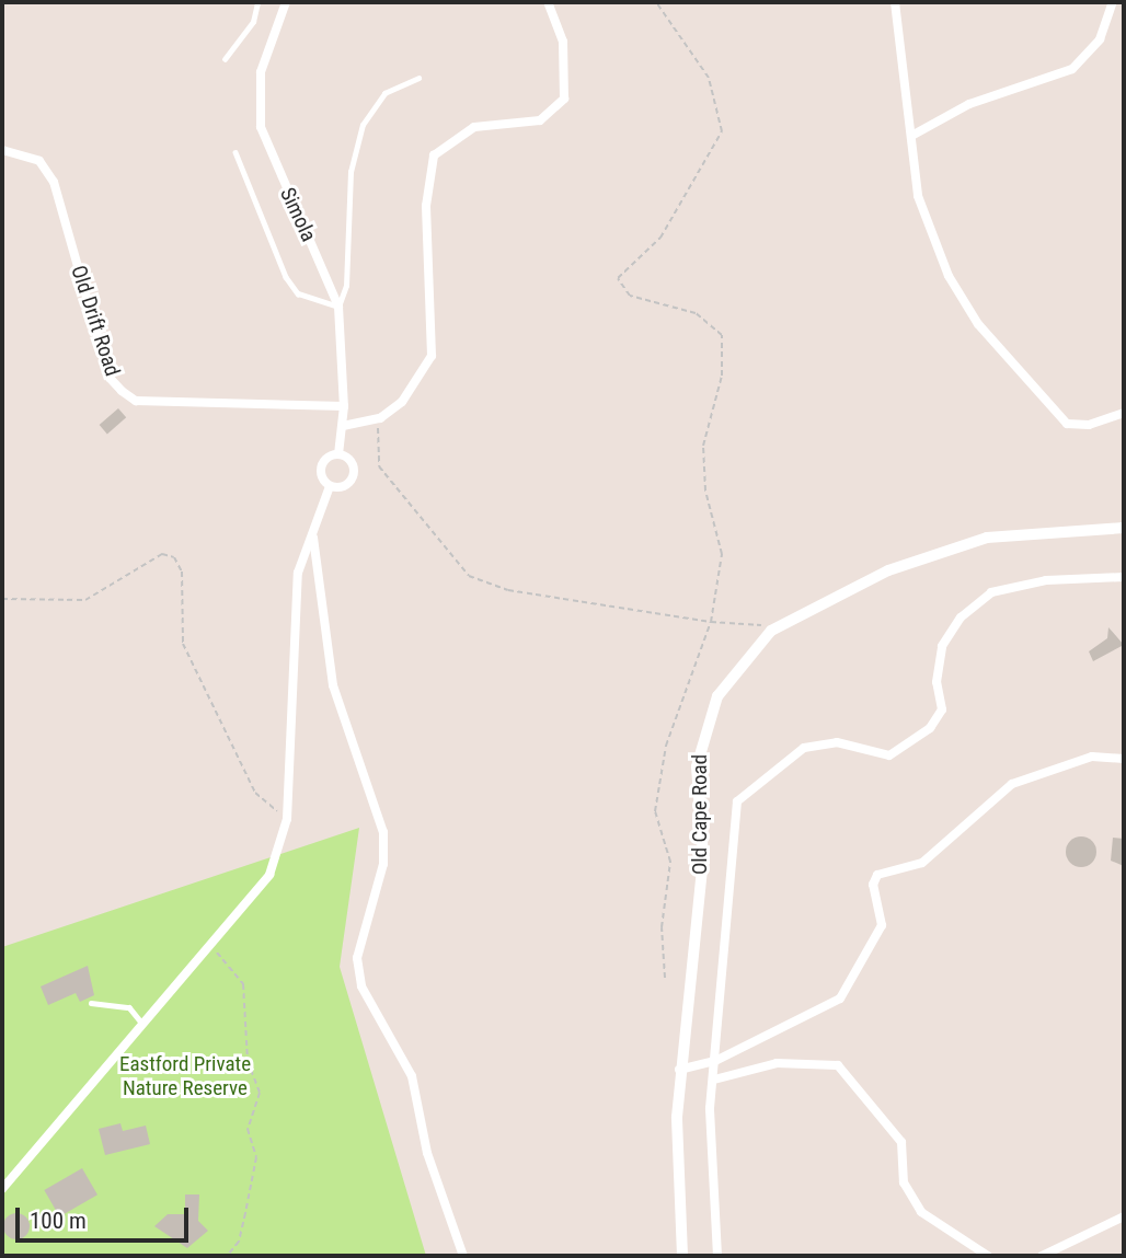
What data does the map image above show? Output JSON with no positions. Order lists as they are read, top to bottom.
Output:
{
  "streets": {
    "street": ["Simola", "Old Drift Road", "Old Cape Road"]
  },
  "crossings": [
    ["Simola", "Old Drift Road"]
  ],
  "parks": ["Eastford Private Nature Reserve"],
  "scale_bar": "100 m"
}
